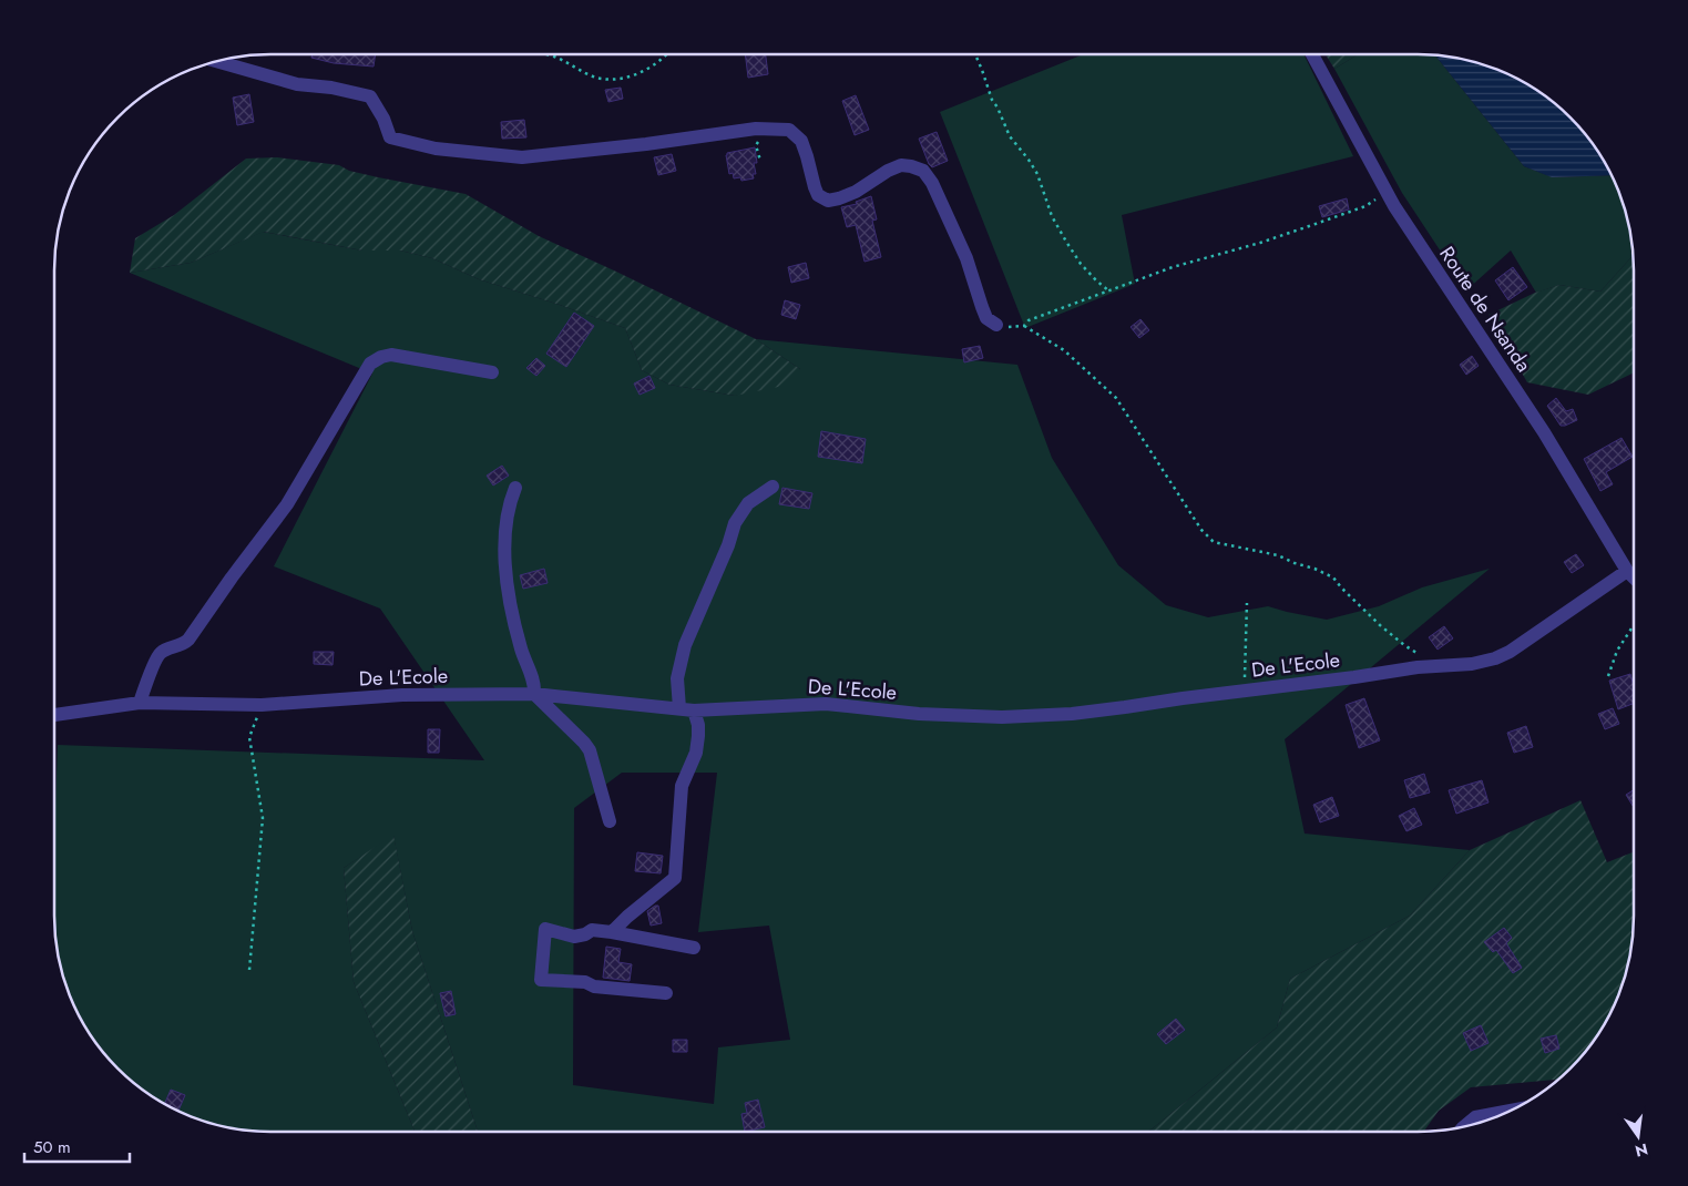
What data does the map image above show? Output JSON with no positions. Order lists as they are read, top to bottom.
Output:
{
  "streets": {
    "street": ["Route de Nsanda", "De L'Ecole"]
  },
  "crossings": [
    ["Route de Nsanda", "De L'Ecole"]
  ],
  "scale_bar": "50 m",
  "north": "bottom"
}
